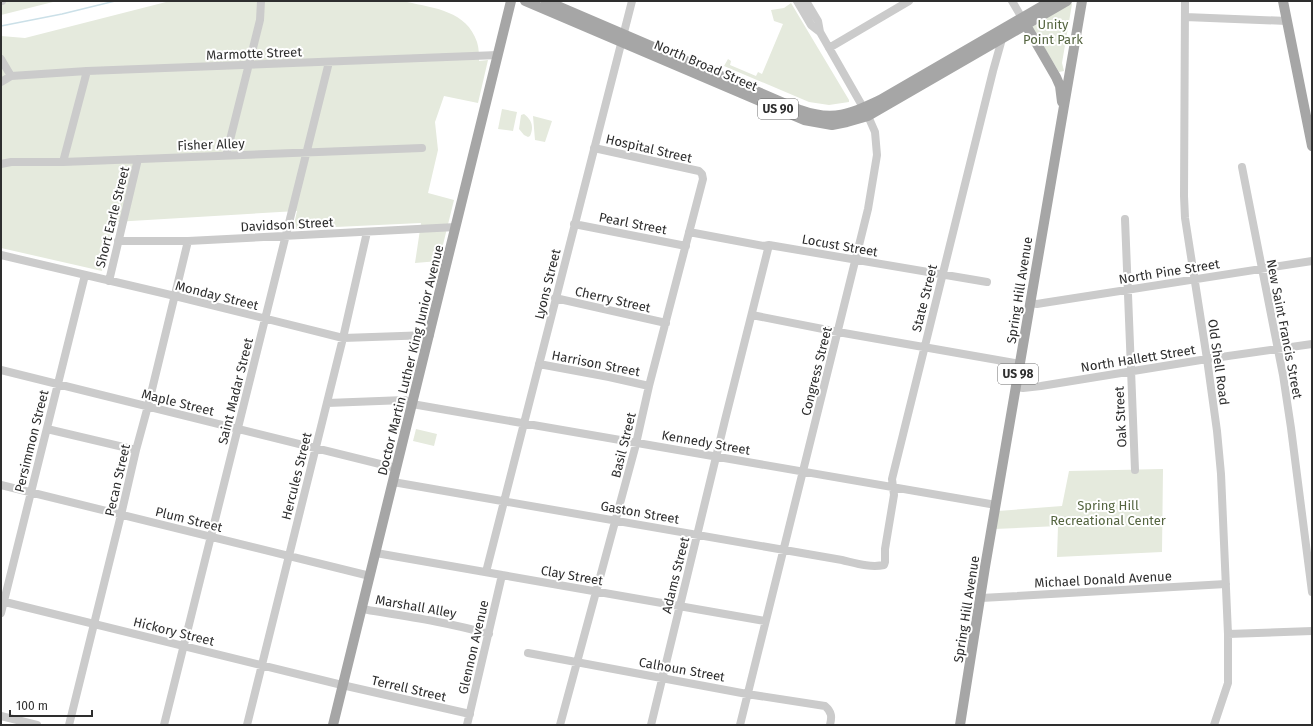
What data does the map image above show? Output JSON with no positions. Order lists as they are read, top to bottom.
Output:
{
  "streets": {
    "main road": [
      "North Broad Street",
      "US 90",
      "Spring Hill Avenue",
      "Doctor Martin Luther King Junior Avenue",
      "US 98"
    ],
    "street": [
      "Marmotte Street",
      "Fisher Alley",
      "Hospital Street",
      "Short Earle Street",
      "Pearl Street",
      "Davidson Street",
      "Locust Street",
      "North Pine Street",
      "Lyons Street",
      "Monday Street",
      "State Street",
      "Cherry Street",
      "New Saint Francis Street",
      "North Hallett Street",
      "Old Shell Road",
      "Harrison Street",
      "Congress Street",
      "Saint Madar Street",
      "Maple Street",
      "Oak Street",
      "Persimmon Street",
      "Kennedy Street",
      "Basil Street",
      "Hercules Street",
      "Pecan Street",
      "Gaston Street",
      "Plum Street",
      "Clay Street",
      "Adams Street",
      "Michael Donald Avenue",
      "Marshall Alley",
      "Hickory Street",
      "Glennon Avenue",
      "Calhoun Street",
      "Terrell Street"
    ]
  },
  "crossings": [
    ["Marmotte Street", "Doctor Martin Luther King Junior Avenue"],
    ["Marmotte Street", "Saint Madar Street"],
    ["North Broad Street", "Lyons Street"],
    ["North Broad Street", "State Street"],
    ["North Broad Street", "Congress Street"],
    ["North Broad Street", "US 98"],
    ["Fisher Alley", "Short Earle Street"],
    ["Fisher Alley", "Saint Madar Street"],
    ["Hospital Street", "Lyons Street"],
    ["Hospital Street", "Basil Street"],
    ["Short Earle Street", "Davidson Street"],
    ["Short Earle Street", "Monday Street"],
    ["Pearl Street", "Lyons Street"],
    ["Pearl Street", "Basil Street"],
    ["Davidson Street", "Doctor Martin Luther King Junior Avenue"],
    ["Davidson Street", "Saint Madar Street"],
    ["Davidson Street", "Hercules Street"],
    ["Davidson Street", "Pecan Street"],
    ["Locust Street", "State Street"],
    ["Locust Street", "Congress Street"],
    ["Locust Street", "Basil Street"],
    ["North Pine Street", "Spring Hill Avenue"],
    ["North Pine Street", "New Saint Francis Street"],
    ["North Pine Street", "Old Shell Road"],
    ["North Pine Street", "Oak Street"],
    ["Lyons Street", "Cherry Street"],
    ["Lyons Street", "Harrison Street"],
    ["Lyons Street", "Kennedy Street"],
    ["Lyons Street", "Gaston Street"],
    ["Lyons Street", "Clay Street"],
    ["Spring Hill Avenue", "North Hallett Street"],
    ["Spring Hill Avenue", "US 98"],
    ["Spring Hill Avenue", "Kennedy Street"],
    ["Spring Hill Avenue", "Michael Donald Avenue"],
    ["Monday Street", "Doctor Martin Luther King Junior Avenue"],
    ["Monday Street", "Saint Madar Street"],
    ["Monday Street", "Persimmon Street"],
    ["Monday Street", "Hercules Street"],
    ["Monday Street", "Pecan Street"],
    ["State Street", "Kennedy Street"],
    ["State Street", "Gaston Street"],
    ["Cherry Street", "Basil Street"],
    ["New Saint Francis Street", "North Hallett Street"],
    ["North Hallett Street", "Old Shell Road"],
    ["North Hallett Street", "Oak Street"],
    ["Doctor Martin Luther King Junior Avenue", "Maple Street"],
    ["Doctor Martin Luther King Junior Avenue", "Kennedy Street"],
    ["Doctor Martin Luther King Junior Avenue", "Gaston Street"],
    ["Doctor Martin Luther King Junior Avenue", "Plum Street"],
    ["Doctor Martin Luther King Junior Avenue", "Clay Street"],
    ["Doctor Martin Luther King Junior Avenue", "Marshall Alley"],
    ["Doctor Martin Luther King Junior Avenue", "Hickory Street"],
    ["Doctor Martin Luther King Junior Avenue", "Terrell Street"],
    ["Old Shell Road", "Michael Donald Avenue"],
    ["Harrison Street", "Basil Street"],
    ["Congress Street", "Kennedy Street"],
    ["Congress Street", "Gaston Street"],
    ["Congress Street", "Clay Street"],
    ["Congress Street", "Calhoun Street"],
    ["Saint Madar Street", "Maple Street"],
    ["Saint Madar Street", "Plum Street"],
    ["Saint Madar Street", "Hickory Street"],
    ["Maple Street", "Persimmon Street"],
    ["Maple Street", "Hercules Street"],
    ["Maple Street", "Pecan Street"],
    ["Persimmon Street", "Plum Street"],
    ["Persimmon Street", "Hickory Street"],
    ["Kennedy Street", "Basil Street"],
    ["Kennedy Street", "Hercules Street"],
    ["Kennedy Street", "Adams Street"],
    ["Basil Street", "Gaston Street"],
    ["Basil Street", "Clay Street"],
    ["Basil Street", "Calhoun Street"],
    ["Hercules Street", "Plum Street"],
    ["Hercules Street", "Hickory Street"],
    ["Pecan Street", "Plum Street"],
    ["Pecan Street", "Hickory Street"],
    ["Gaston Street", "Adams Street"],
    ["Clay Street", "Adams Street"],
    ["Clay Street", "Glennon Avenue"],
    ["Adams Street", "Calhoun Street"],
    ["Marshall Alley", "Glennon Avenue"],
    ["Hickory Street", "Terrell Street"],
    ["Glennon Avenue", "Terrell Street"]
  ],
  "parks": ["Unity Point Park", "Spring Hill Recreational Center"],
  "scale_bar": "100 m"
}
